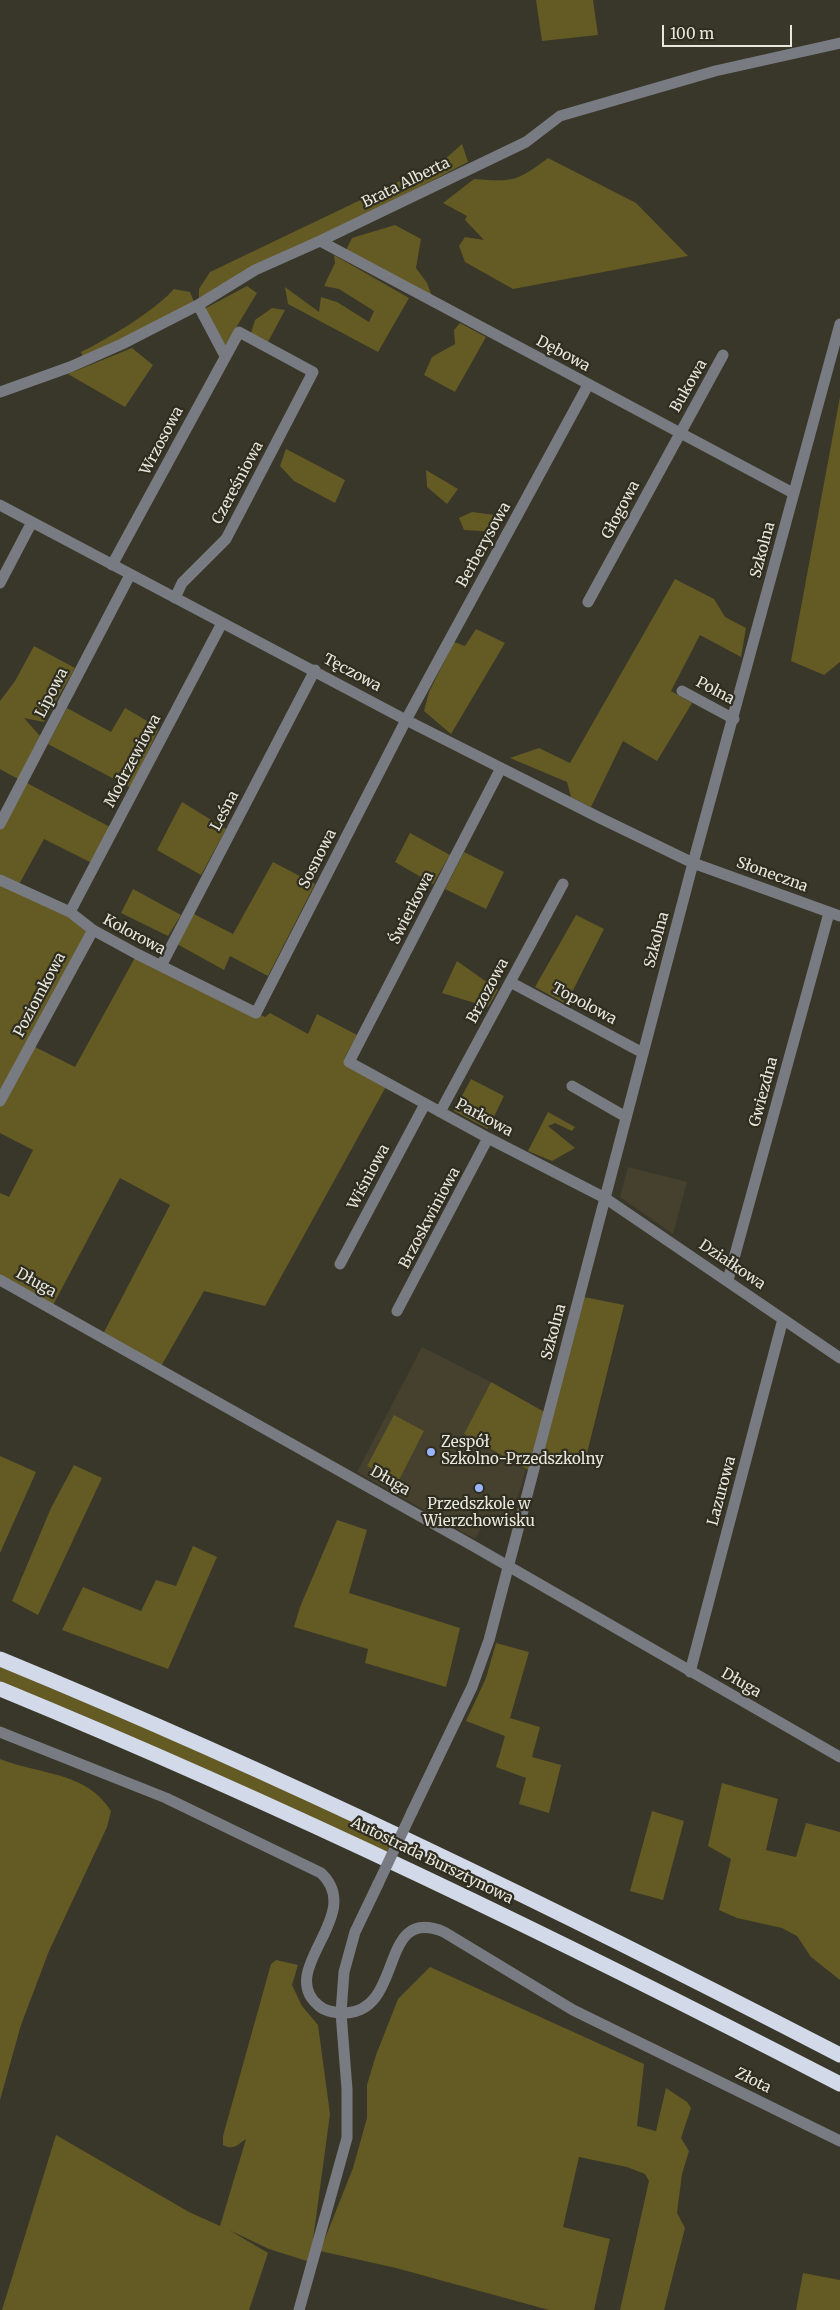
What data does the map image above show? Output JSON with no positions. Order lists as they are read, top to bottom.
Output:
{
  "streets": {
    "highway": ["Autostrada Bursztynowa"],
    "street": [
      "Brata Alberta",
      "Dębowa",
      "Bukowa",
      "Wrzosowa",
      "Czereśniowa",
      "Głogowa",
      "Berberysowa",
      "Szkolna",
      "Tęczowa",
      "Polna",
      "Lipowa",
      "Modrzewiowa",
      "Leśna",
      "Sosnowa",
      "Słoneczna",
      "Świerkowa",
      "Kolorowa",
      "Brzozowa",
      "Poziomkowa",
      "Topolowa",
      "Gwiezdna",
      "Parkowa",
      "Wiśniowa",
      "Brzoskwiniowa",
      "Działkowa",
      "Długa",
      "Lazurowa",
      "Złota"
    ]
  },
  "crossings": [
    ["Brata Alberta", "Dębowa"],
    ["Dębowa", "Bukowa"],
    ["Dębowa", "Głogowa"],
    ["Dębowa", "Berberysowa"],
    ["Dębowa", "Szkolna"],
    ["Bukowa", "Głogowa"],
    ["Wrzosowa", "Czereśniowa"],
    ["Wrzosowa", "Tęczowa"],
    ["Czereśniowa", "Tęczowa"],
    ["Berberysowa", "Tęczowa"],
    ["Berberysowa", "Sosnowa"],
    ["Szkolna", "Tęczowa"],
    ["Szkolna", "Polna"],
    ["Szkolna", "Słoneczna"],
    ["Szkolna", "Topolowa"],
    ["Szkolna", "Parkowa"],
    ["Szkolna", "Działkowa"],
    ["Szkolna", "Długa"],
    ["Szkolna", "Złota"],
    ["Tęczowa", "Lipowa"],
    ["Tęczowa", "Modrzewiowa"],
    ["Tęczowa", "Leśna"],
    ["Tęczowa", "Sosnowa"],
    ["Tęczowa", "Słoneczna"],
    ["Tęczowa", "Świerkowa"],
    ["Modrzewiowa", "Kolorowa"],
    ["Leśna", "Kolorowa"],
    ["Sosnowa", "Kolorowa"],
    ["Słoneczna", "Gwiezdna"],
    ["Świerkowa", "Parkowa"],
    ["Kolorowa", "Poziomkowa"],
    ["Brzozowa", "Topolowa"],
    ["Brzozowa", "Parkowa"],
    ["Gwiezdna", "Działkowa"],
    ["Parkowa", "Wiśniowa"],
    ["Parkowa", "Brzoskwiniowa"],
    ["Parkowa", "Działkowa"],
    ["Działkowa", "Lazurowa"],
    ["Długa", "Lazurowa"]
  ],
  "places": ["Zespół Szkolno-Przedszkolny", "Przedszkole w Wierzchowisku"],
  "scale_bar": "100 m"
}
